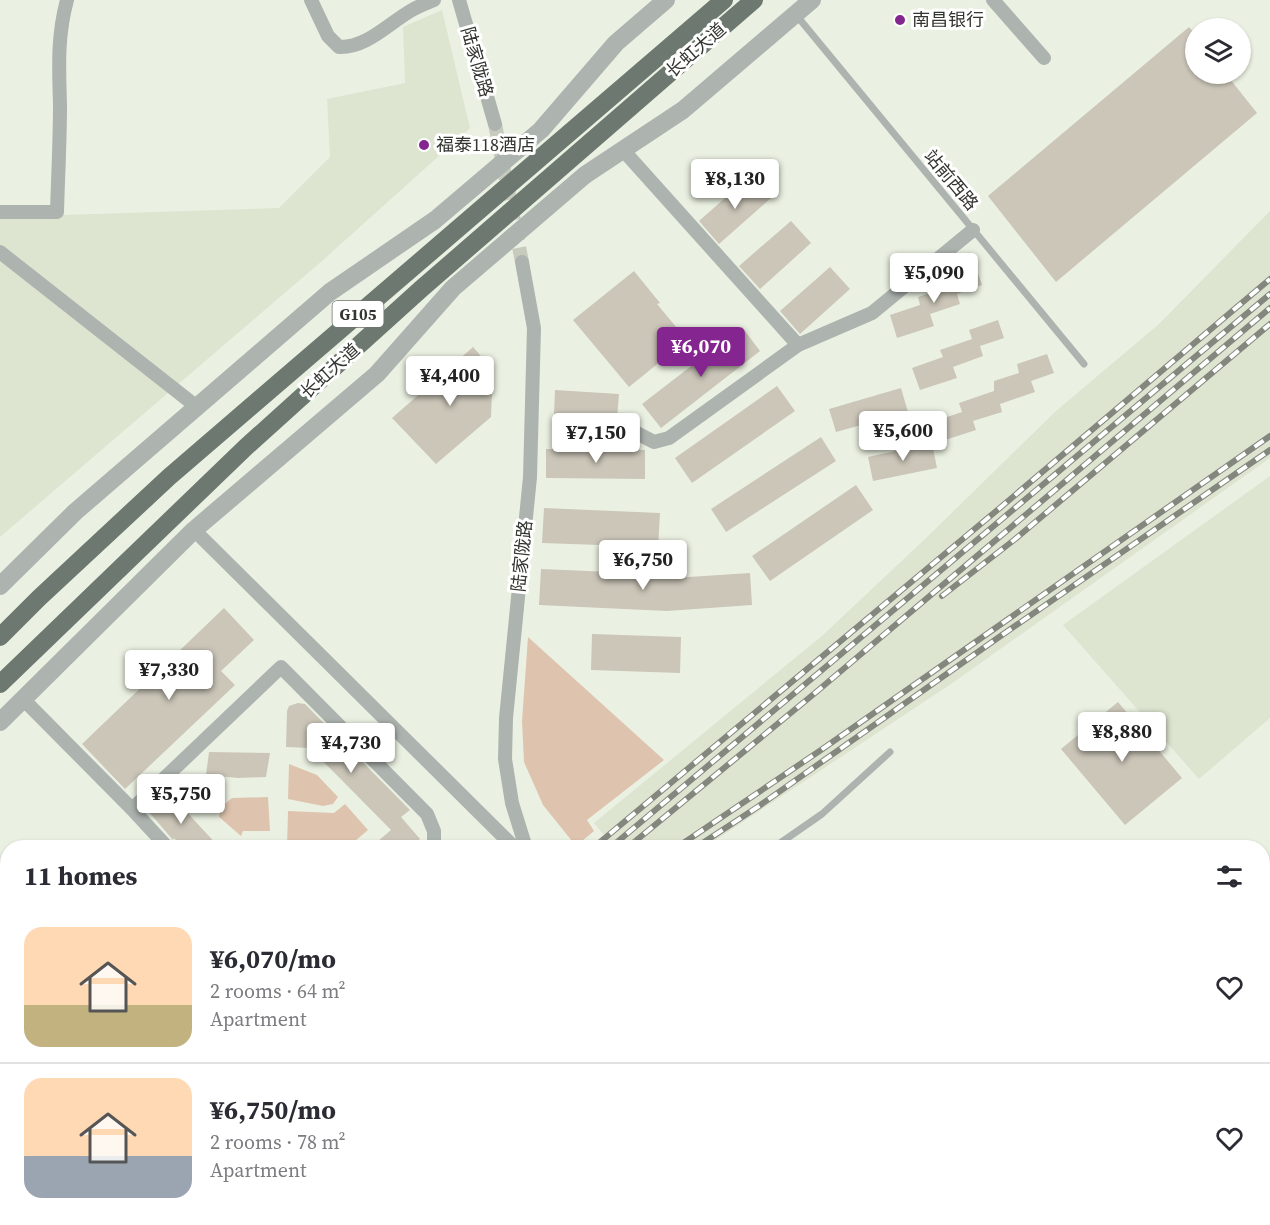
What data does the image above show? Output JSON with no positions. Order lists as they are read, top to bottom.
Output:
{
  "streets": {
    "highway": ["长虹大道", "G105"],
    "street": ["陆家陇路"],
    "lane": ["站前西路"]
  },
  "places": ["南昌银行", "福泰118酒店"],
  "page": {
    "price": [
      "¥8,130",
      "¥5,090",
      "¥6,070",
      "¥4,400",
      "¥5,600",
      "¥7,150",
      "¥6,750",
      "¥7,330",
      "¥8,880",
      "¥4,730",
      "¥5,750"
    ],
    "heading": "11 homes",
    "list": [
      {
        "name": "¥6,070/mo",
        "note": "2 rooms · 64 m² · Apartment"
      },
      {
        "name": "¥6,750/mo",
        "note": "2 rooms · 78 m² · Apartment"
      }
    ]
  }
}
